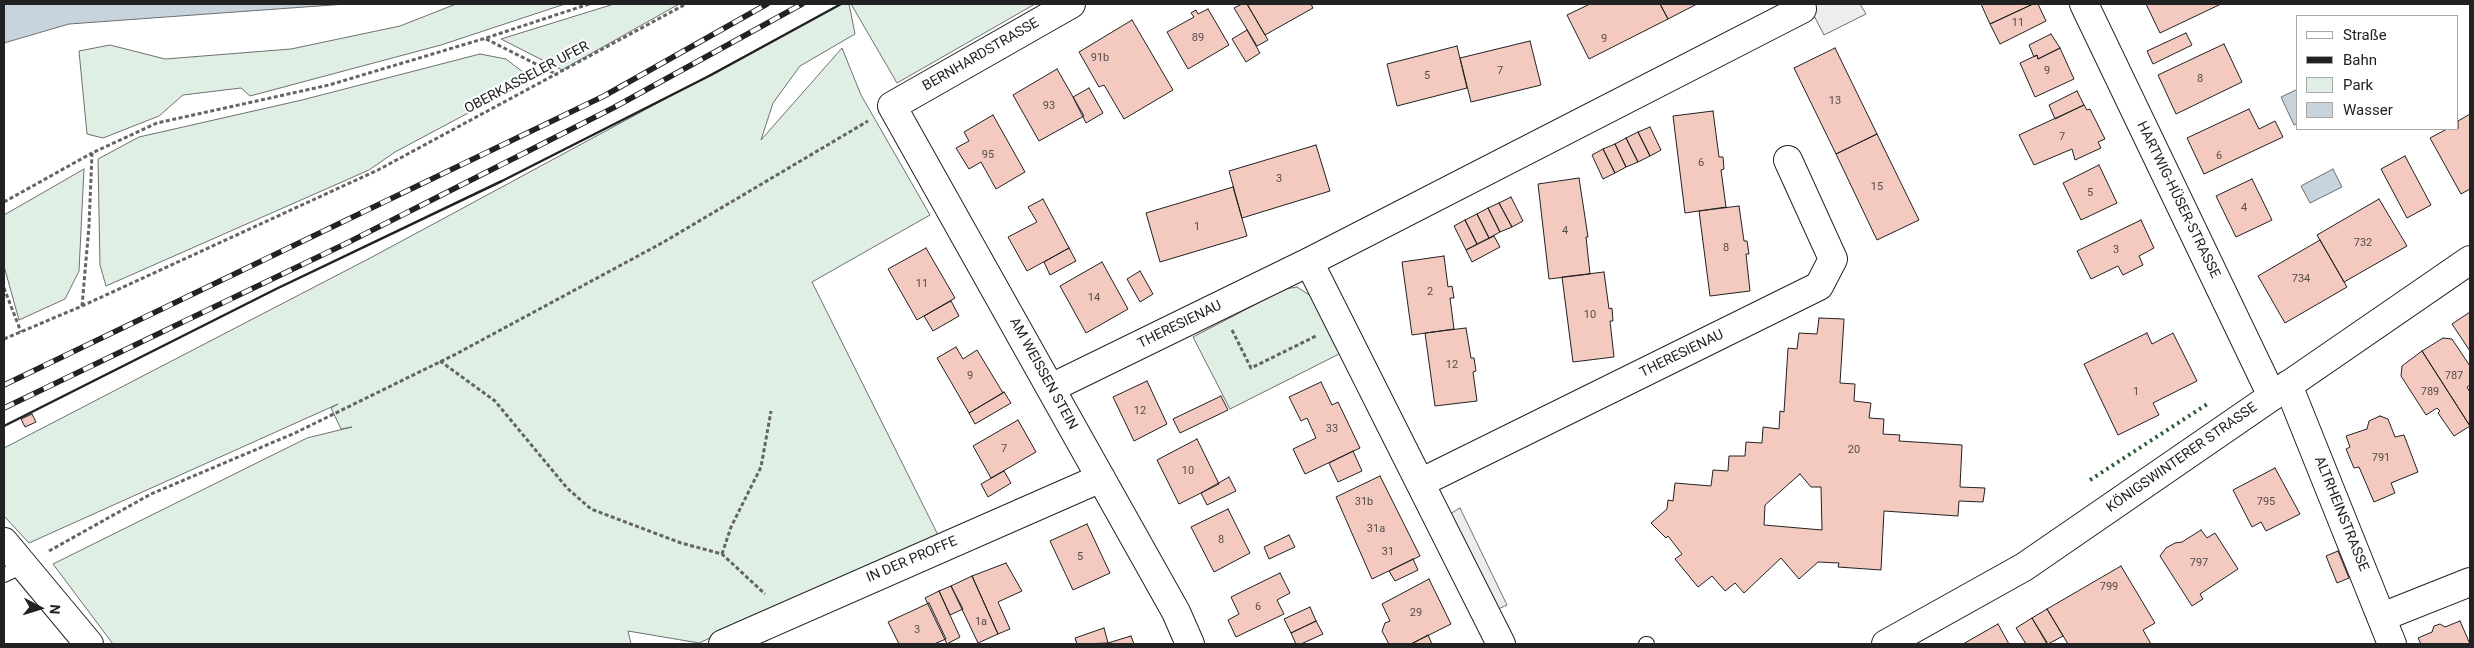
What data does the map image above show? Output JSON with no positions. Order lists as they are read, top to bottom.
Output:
{
  "streets": {
    "street": [
      "BERNHARDSTRASSE",
      "HARTWIG-HÜSER-STRASSE",
      "THERESIENAU",
      "AM WEISSEN STEIN",
      "KÖNIGSWINTERER STRASSE",
      "ALTRHEINSTRASSE",
      "IN DER PROFFE"
    ],
    "path": ["OBERKASSELER UFER"]
  },
  "crossings": [
    ["BERNHARDSTRASSE", "AM WEISSEN STEIN"],
    ["HARTWIG-HÜSER-STRASSE", "KÖNIGSWINTERER STRASSE"],
    ["HARTWIG-HÜSER-STRASSE", "ALTRHEINSTRASSE"],
    ["THERESIENAU", "AM WEISSEN STEIN"],
    ["AM WEISSEN STEIN", "IN DER PROFFE"],
    ["KÖNIGSWINTERER STRASSE", "ALTRHEINSTRASSE"]
  ],
  "house_numbers": [
    "11",
    "89",
    "9",
    "91b",
    "7",
    "9",
    "5",
    "8",
    "13",
    "93",
    "7",
    "95",
    "6",
    "6",
    "3",
    "15",
    "5",
    "4",
    "1",
    "4",
    "732",
    "8",
    "3",
    "734",
    "11",
    "2",
    "14",
    "10",
    "12",
    "9",
    "787",
    "1",
    "789",
    "12",
    "33",
    "7",
    "20",
    "791",
    "10",
    "31b",
    "795",
    "31a",
    "8",
    "31",
    "5",
    "797",
    "799",
    "6",
    "29",
    "1a",
    "3"
  ],
  "legend": [
    "Straße",
    "Bahn",
    "Park",
    "Wasser"
  ],
  "north": "right"
}
